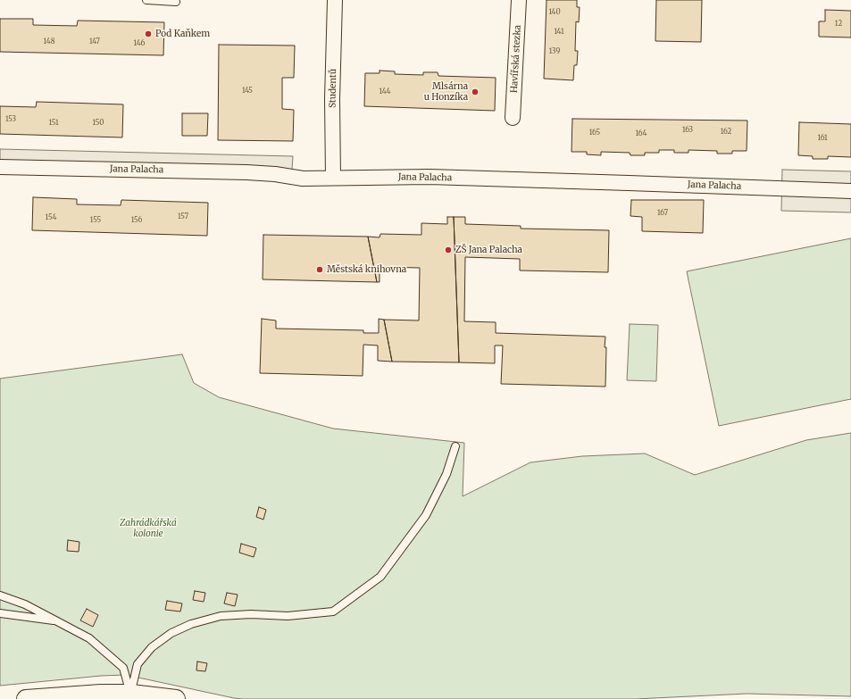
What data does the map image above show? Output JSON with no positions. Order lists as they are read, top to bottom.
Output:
{
  "streets": {
    "street": ["Havířská stezka", "Studentů", "Jana Palacha"]
  },
  "crossings": [
    ["Studentů", "Jana Palacha"]
  ],
  "parks": ["Zahrádkářská kolonie"],
  "places": [
    "Pod Kaňkem",
    "Mlsárna u Honzíka",
    "ZŠ Jana Palacha",
    "Městská knihovna"
  ],
  "house_numbers": [
    "140",
    "12",
    "141",
    "148",
    "147",
    "146",
    "139",
    "145",
    "144",
    "153",
    "151",
    "150",
    "163",
    "162",
    "165",
    "164",
    "161",
    "167",
    "157",
    "154",
    "155",
    "156"
  ]
}
